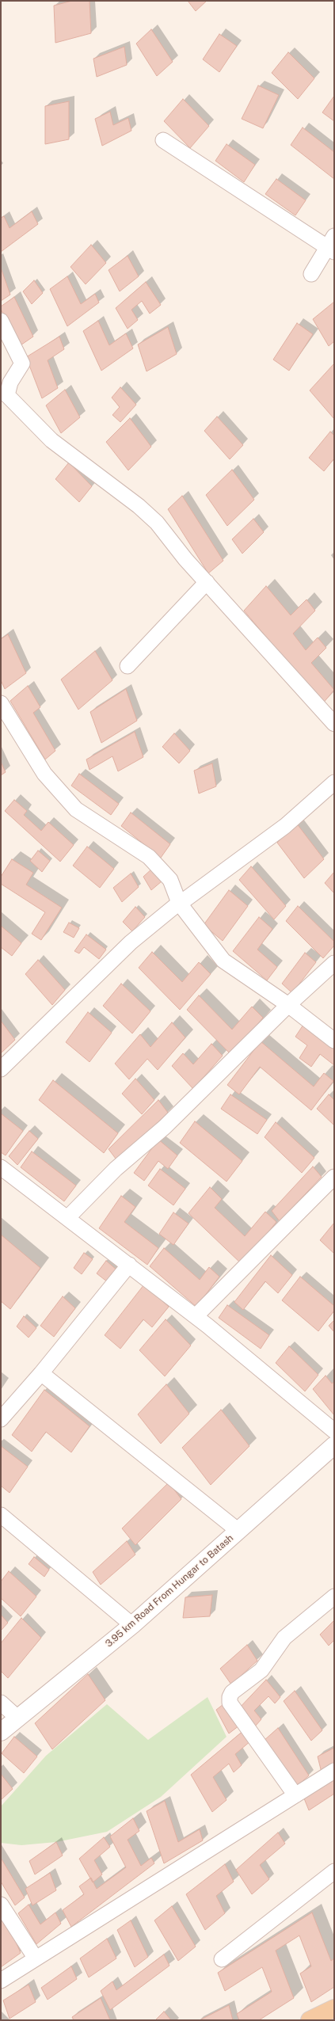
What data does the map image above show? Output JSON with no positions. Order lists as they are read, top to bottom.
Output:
{
  "streets": {
    "street": ["3.95 km Road From Hungar to Batash"]
  }
}
